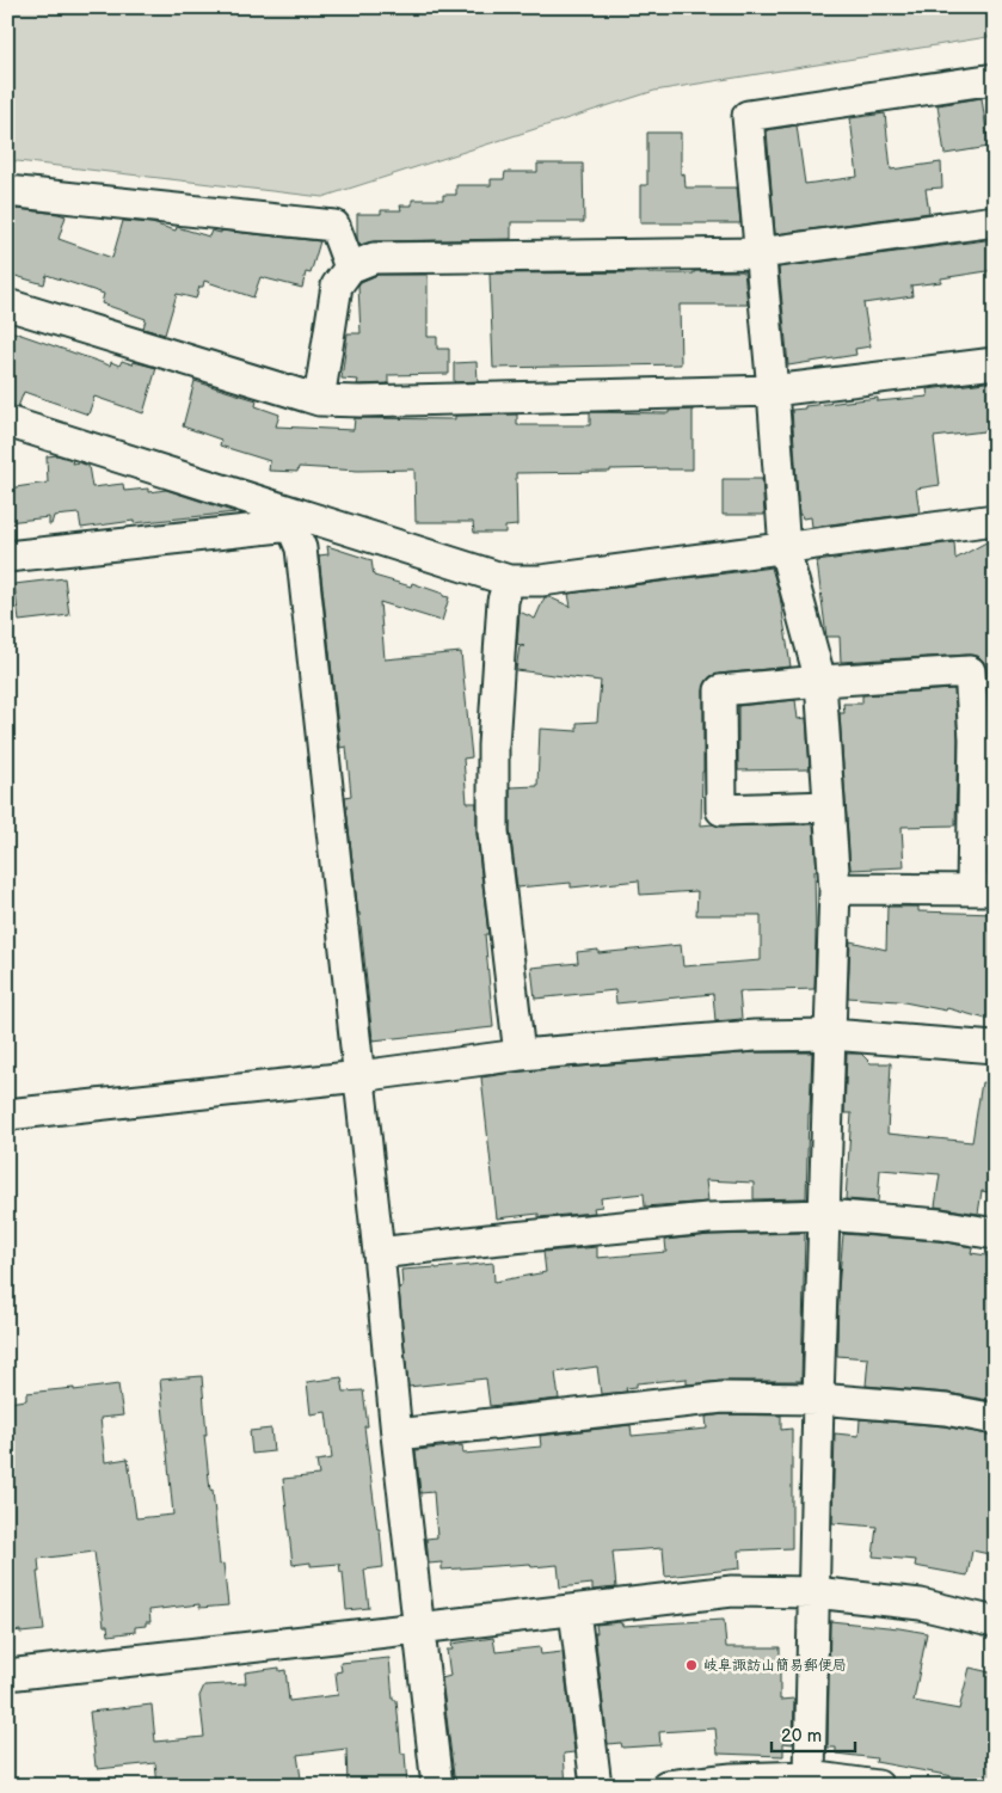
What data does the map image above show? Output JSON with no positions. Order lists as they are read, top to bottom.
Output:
{
  "places": ["岐阜諏訪山簡易郵便局"],
  "scale_bar": "20 m"
}
